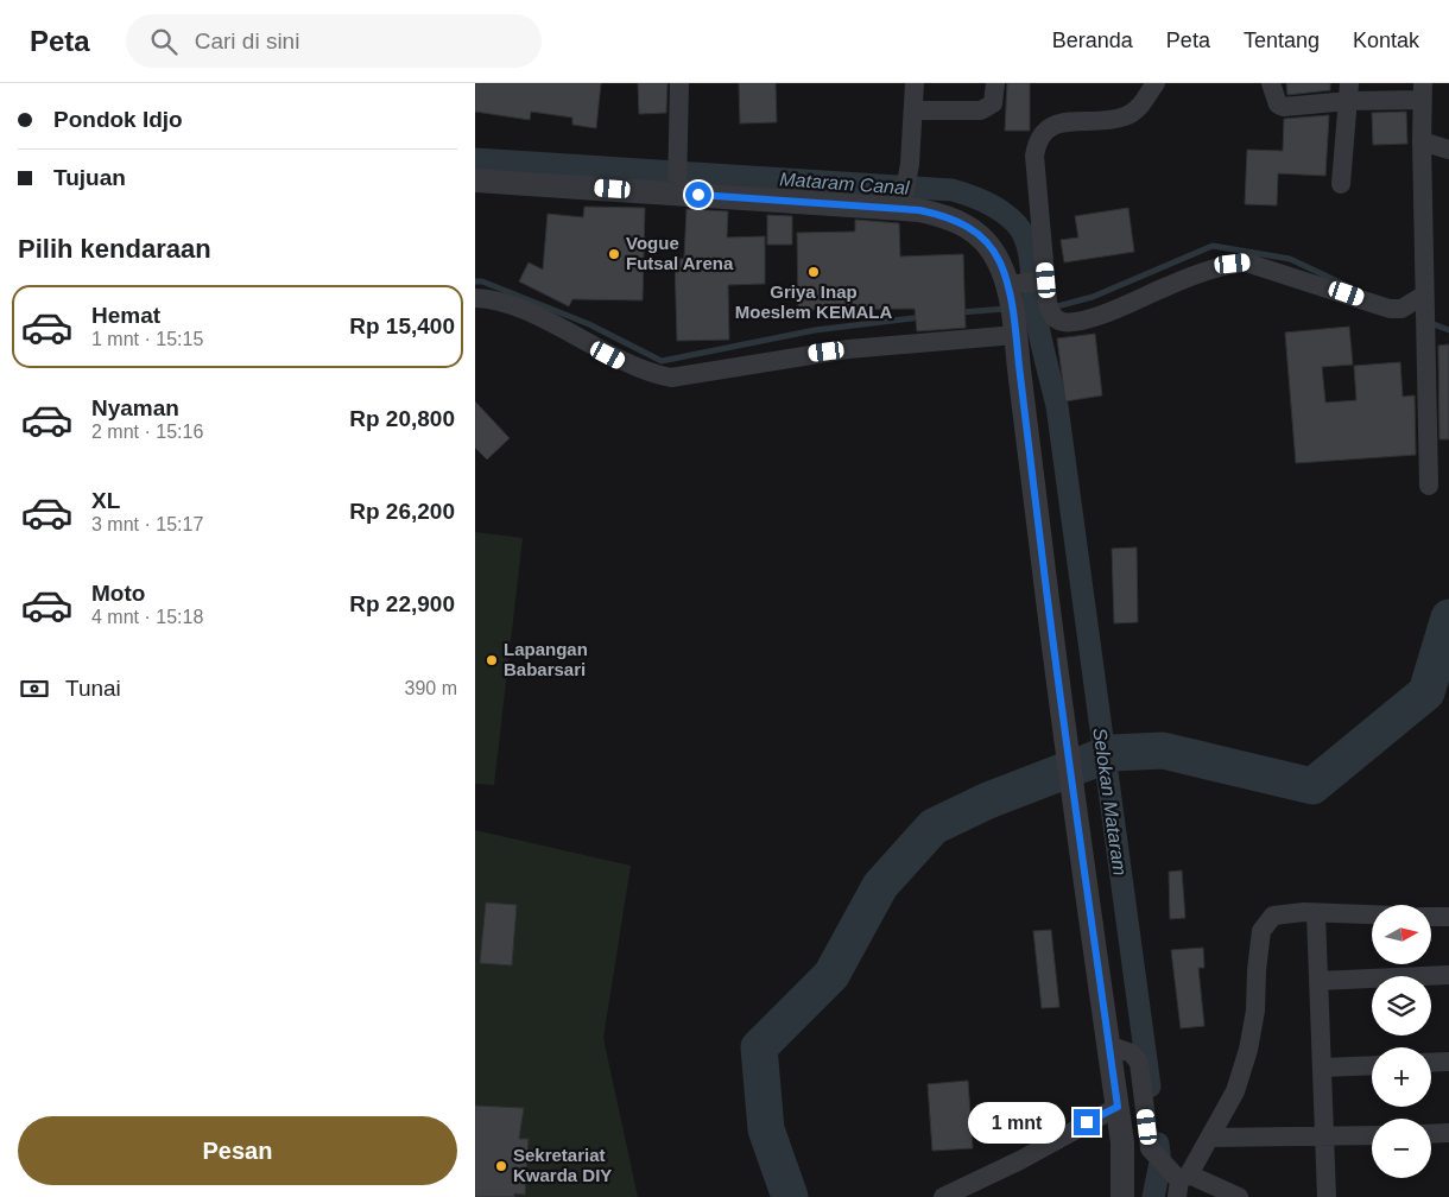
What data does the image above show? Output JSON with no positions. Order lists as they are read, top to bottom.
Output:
{
  "water": ["Mataram Canal", "Selokan Mataram"],
  "places": [
    "Vogue Futsal Arena",
    "Griya Inap Moeslem KEMALA",
    "Lapangan Babarsari",
    "Sekretariat Kwarda DIY"
  ],
  "north": "right",
  "page": {
    "header": "Peta",
    "search": "Cari di sini",
    "nav": [
      "Beranda",
      "Peta",
      "Tentang",
      "Kontak"
    ],
    "banner": ["Pondok Idjo", "Tujuan"],
    "heading": "Pilih kendaraan",
    "list": [
      {
        "name": "Hemat",
        "note": "1 mnt · 15:15",
        "value": "Rp 15,400"
      },
      {
        "name": "Nyaman",
        "note": "2 mnt · 15:16",
        "value": "Rp 20,800"
      },
      {
        "name": "XL",
        "note": "3 mnt · 15:17",
        "value": "Rp 26,200"
      },
      {
        "name": "Moto",
        "note": "4 mnt · 15:18",
        "value": "Rp 22,900"
      }
    ],
    "pay": ["Tunai", "390 m"],
    "map_buttons": ["+", "−"],
    "bubble": "1 mnt",
    "buttons": "Pesan"
  }
}
